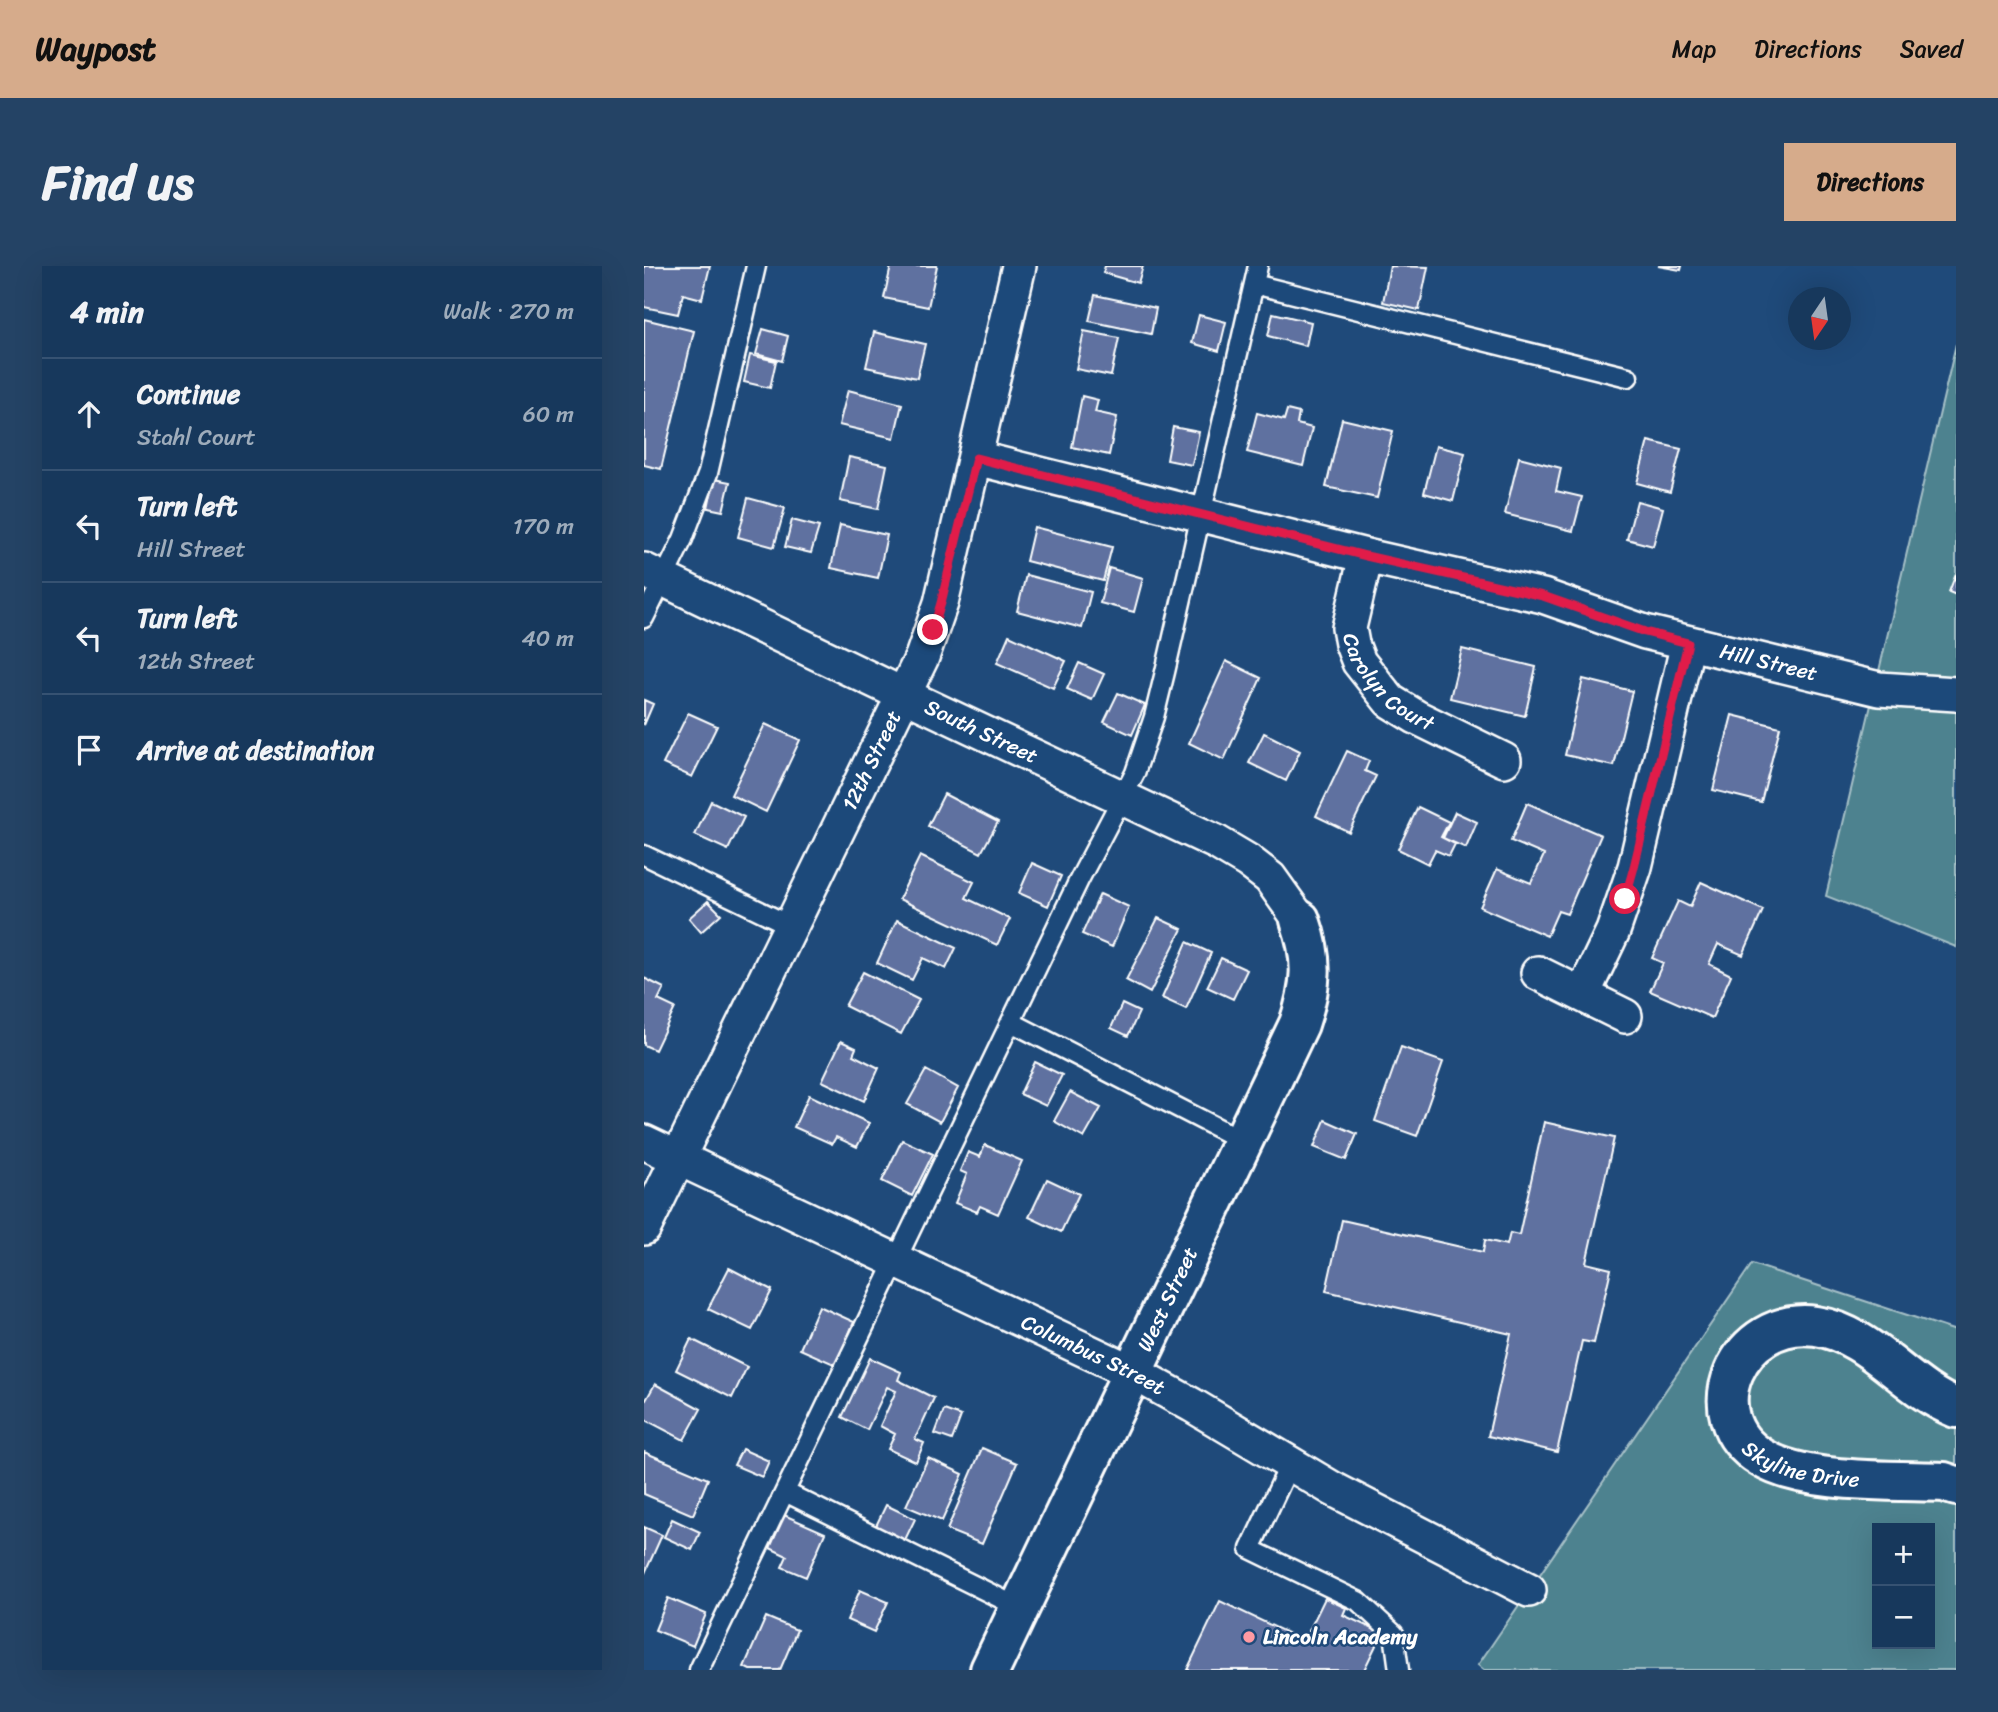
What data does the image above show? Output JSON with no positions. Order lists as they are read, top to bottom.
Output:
{
  "streets": {
    "street": [
      "Hill Street",
      "Carolyn Court",
      "South Street",
      "12th Street",
      "West Street",
      "Columbus Street",
      "Skyline Drive"
    ]
  },
  "crossings": [
    ["Hill Street", "Carolyn Court"],
    ["Hill Street", "12th Street"],
    ["South Street", "12th Street"],
    ["South Street", "West Street"],
    ["12th Street", "Columbus Street"],
    ["West Street", "Columbus Street"]
  ],
  "places": ["Lincoln Academy"],
  "north": "bottom",
  "page": {
    "header": "Waypost",
    "nav": ["Map", "Directions", "Saved"],
    "title": "Find us",
    "buttons": "Directions",
    "heading": ["4 min", "Walk · 270 m"],
    "list": [
      ["Continue", "Stahl Court", "60 m"],
      ["Turn left", "Hill Street", "170 m"],
      ["Turn left", "12th Street", "40 m"],
      "Arrive at destination"
    ],
    "map_buttons": ["+", "−"]
  }
}
